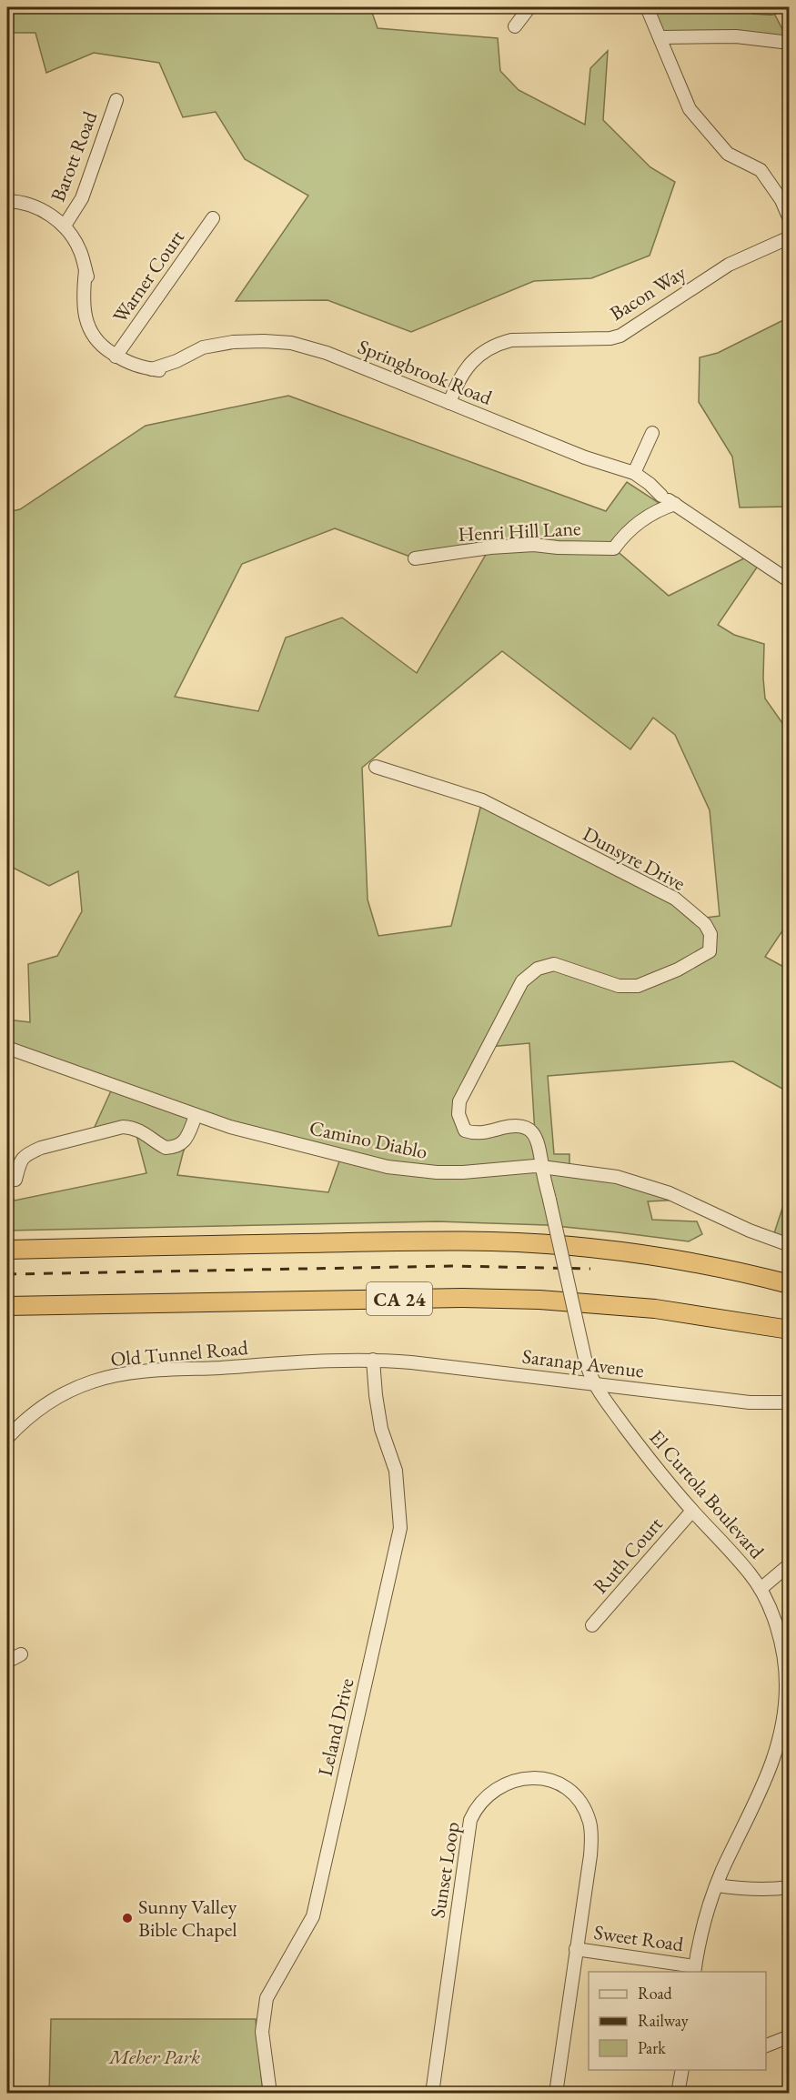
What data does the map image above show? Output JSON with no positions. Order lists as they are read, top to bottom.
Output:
{
  "streets": {
    "highway": ["CA 24"],
    "street": [
      "Barott Road",
      "Warner Court",
      "Bacon Way",
      "Springbrook Road",
      "Henri Hill Lane",
      "Dunsyre Drive",
      "Camino Diablo",
      "Old Tunnel Road",
      "Saranap Avenue",
      "El Curtola Boulevard",
      "Ruth Court",
      "Leland Drive",
      "Sunset Loop",
      "Sweet Road"
    ]
  },
  "crossings": [
    ["Barott Road", "Springbrook Road"],
    ["Warner Court", "Springbrook Road"],
    ["Bacon Way", "Springbrook Road"],
    ["Springbrook Road", "Henri Hill Lane"],
    ["Dunsyre Drive", "Camino Diablo"],
    ["Dunsyre Drive", "El Curtola Boulevard"],
    ["Camino Diablo", "El Curtola Boulevard"],
    ["Old Tunnel Road", "Saranap Avenue"],
    ["Old Tunnel Road", "Leland Drive"],
    ["Saranap Avenue", "El Curtola Boulevard"],
    ["Saranap Avenue", "Leland Drive"],
    ["El Curtola Boulevard", "Ruth Court"],
    ["El Curtola Boulevard", "Sweet Road"],
    ["Sunset Loop", "Sweet Road"]
  ],
  "parks": ["Meher Park"],
  "places": ["Sunny Valley Bible Chapel"],
  "legend": ["Road", "Railway", "Park"]
}
